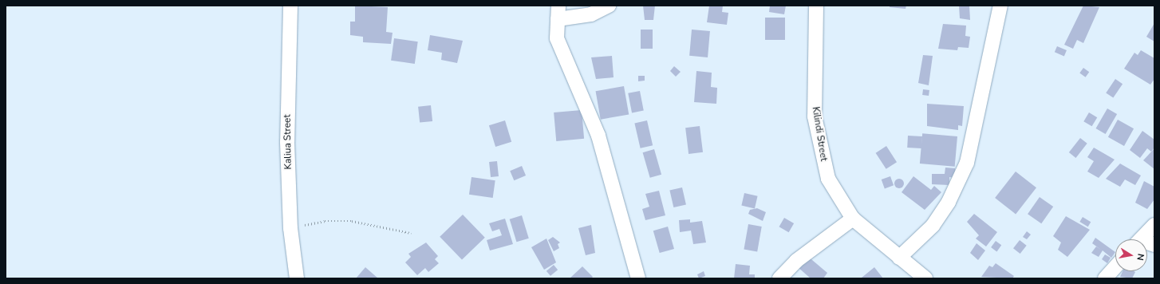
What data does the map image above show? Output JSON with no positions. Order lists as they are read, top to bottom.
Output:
{
  "streets": {
    "street": ["Kilindi Street", "Kaliua Street"]
  },
  "north": "right"
}
